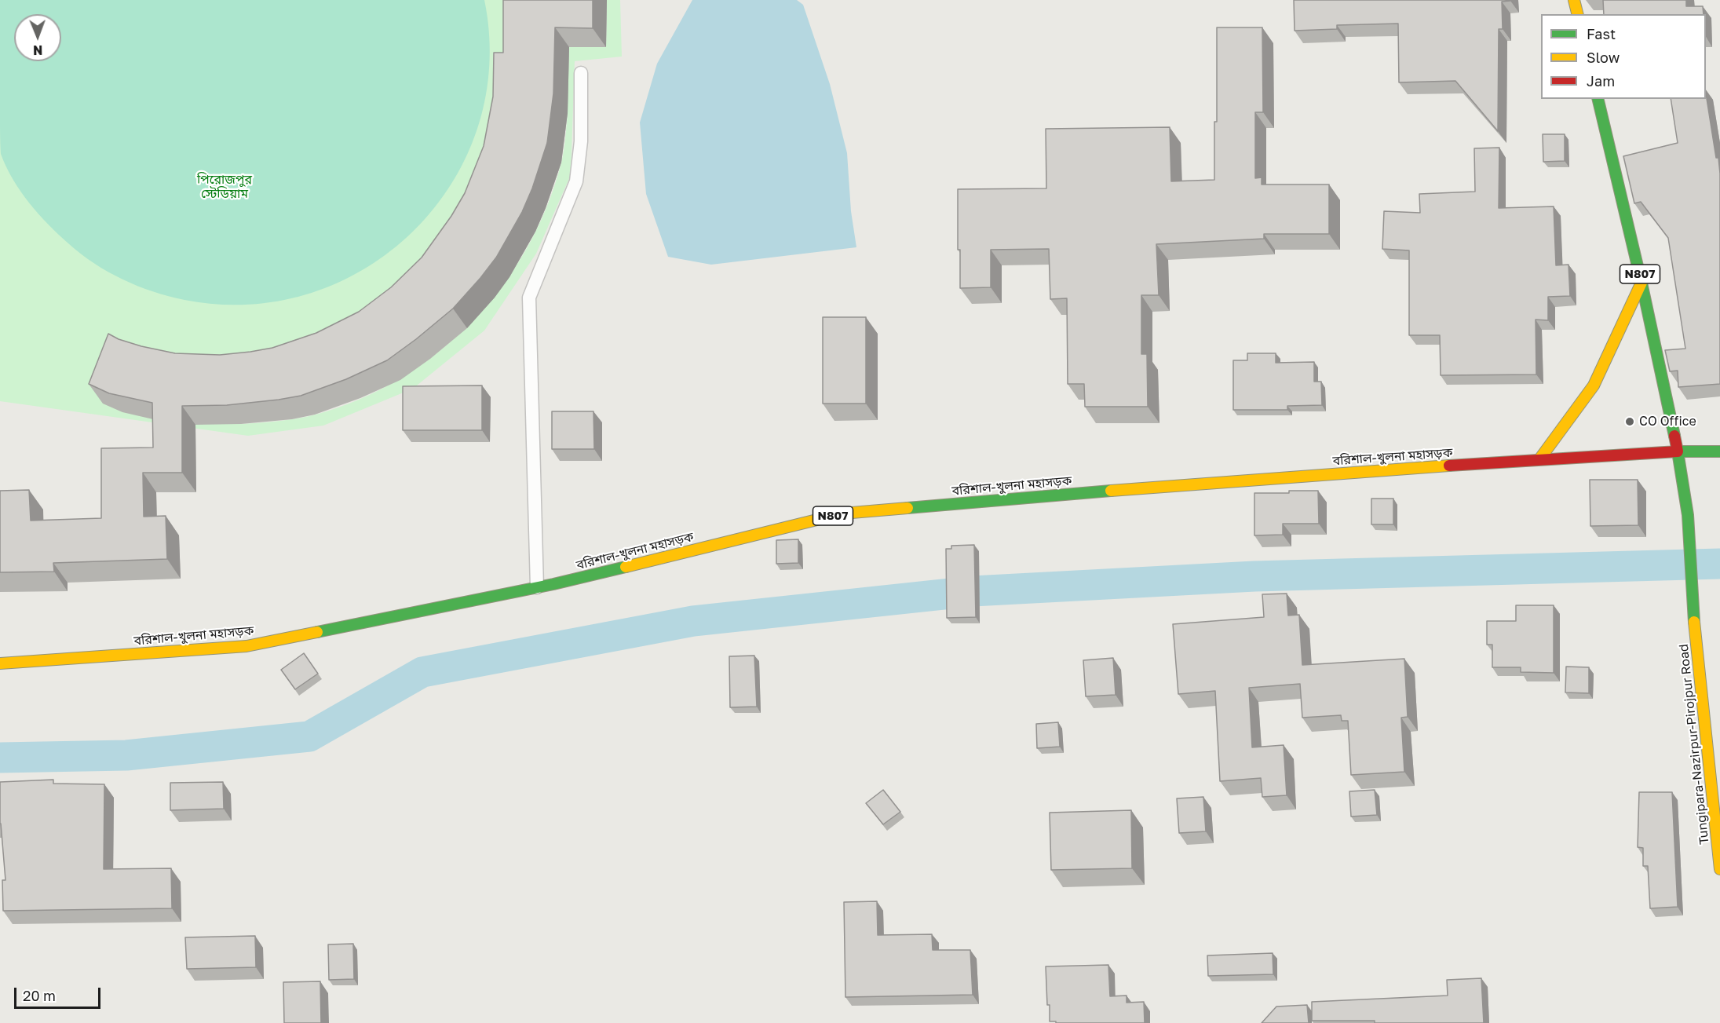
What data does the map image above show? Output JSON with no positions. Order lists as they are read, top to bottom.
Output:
{
  "streets": {
    "main road": ["N807", "বরিশাল-খুলনা মহাসড়ক", "Tungipara-Nazirpur-Pirojpur Road"]
  },
  "crossings": [
    ["N807", "বরিশাল-খুলনা মহাসড়ক"],
    ["N807", "Tungipara-Nazirpur-Pirojpur Road"],
    ["বরিশাল-খুলনা মহাসড়ক", "Tungipara-Nazirpur-Pirojpur Road"]
  ],
  "parks": ["পিরোজপুর স্টেডিয়াম"],
  "places": ["CO Office"],
  "legend": ["Fast", "Slow", "Jam"],
  "scale_bar": "20 m",
  "north": "bottom"
}
